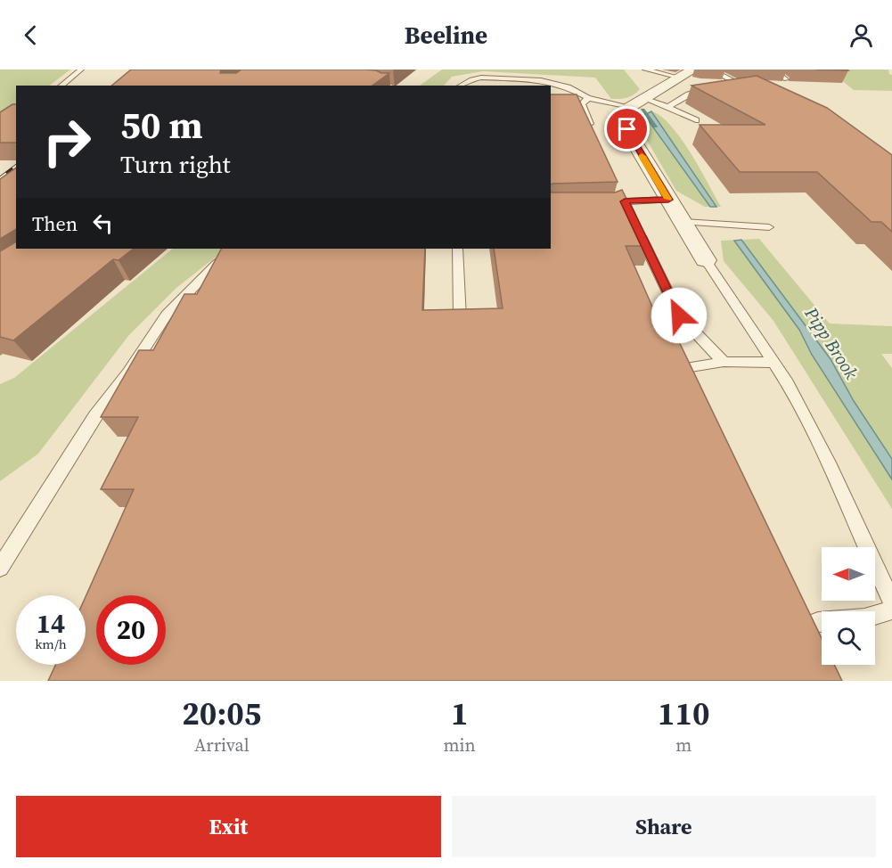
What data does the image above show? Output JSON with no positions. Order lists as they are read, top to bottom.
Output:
{
  "water": ["Pipp Brook"],
  "north": "left",
  "page": {
    "header": "Beeline",
    "turn": ["50 m", "Turn right"],
    "then": "Then",
    "speed": "14 km/h",
    "limit": "20",
    "eta": [
      "20:05",
      "Arrival",
      "1",
      "min",
      "110",
      "m"
    ],
    "buttons": ["Exit", "Share"]
  }
}
